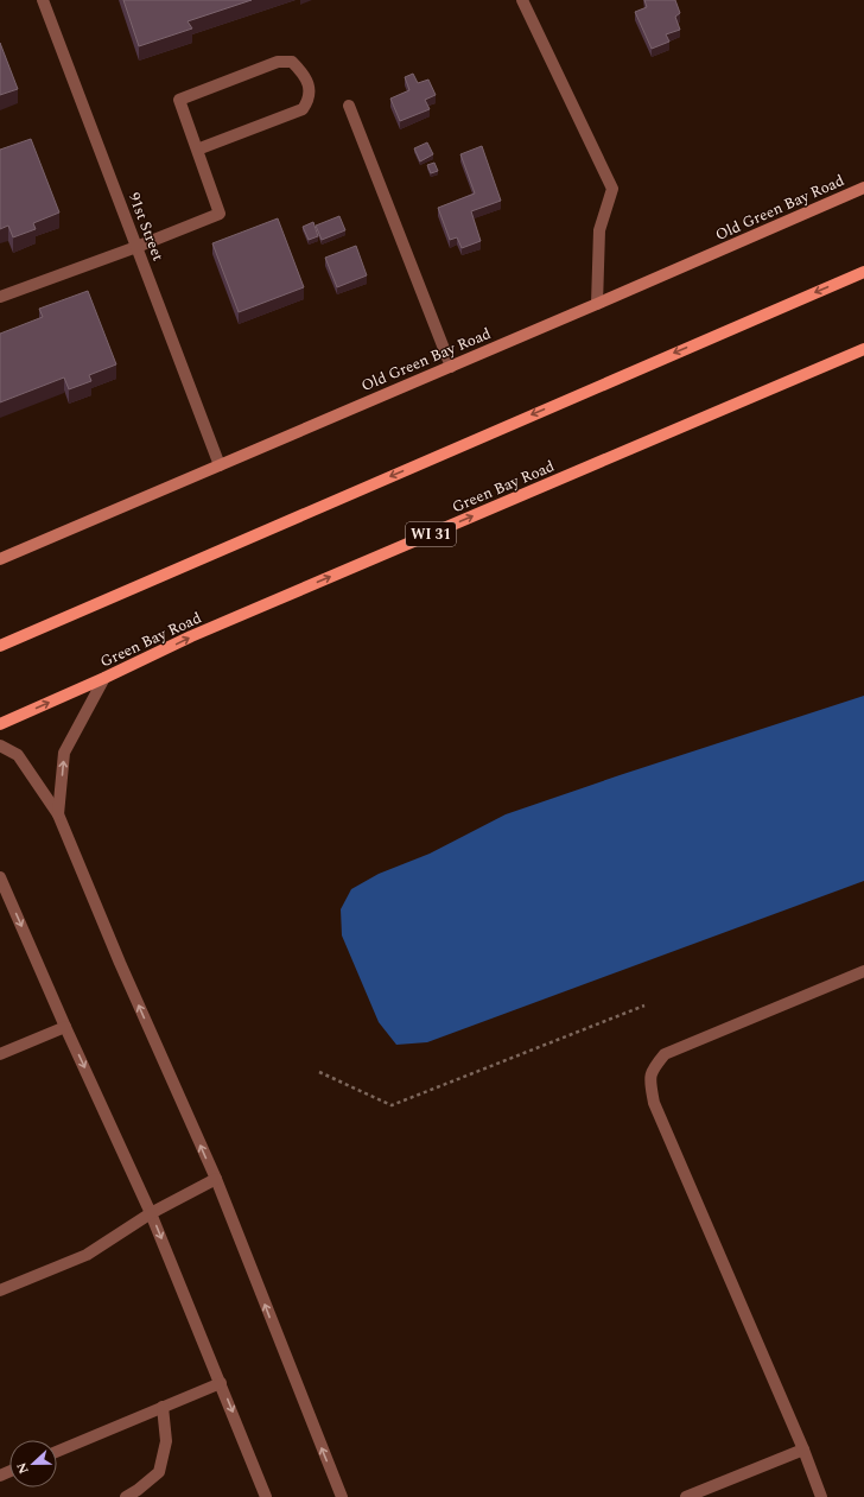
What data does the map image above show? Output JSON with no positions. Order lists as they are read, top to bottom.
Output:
{
  "streets": {
    "main road": ["Green Bay Road", "WI 31"],
    "street": ["Old Green Bay Road", "91st Street"]
  },
  "crossings": [
    ["Old Green Bay Road", "91st Street"]
  ],
  "north": "left"
}
